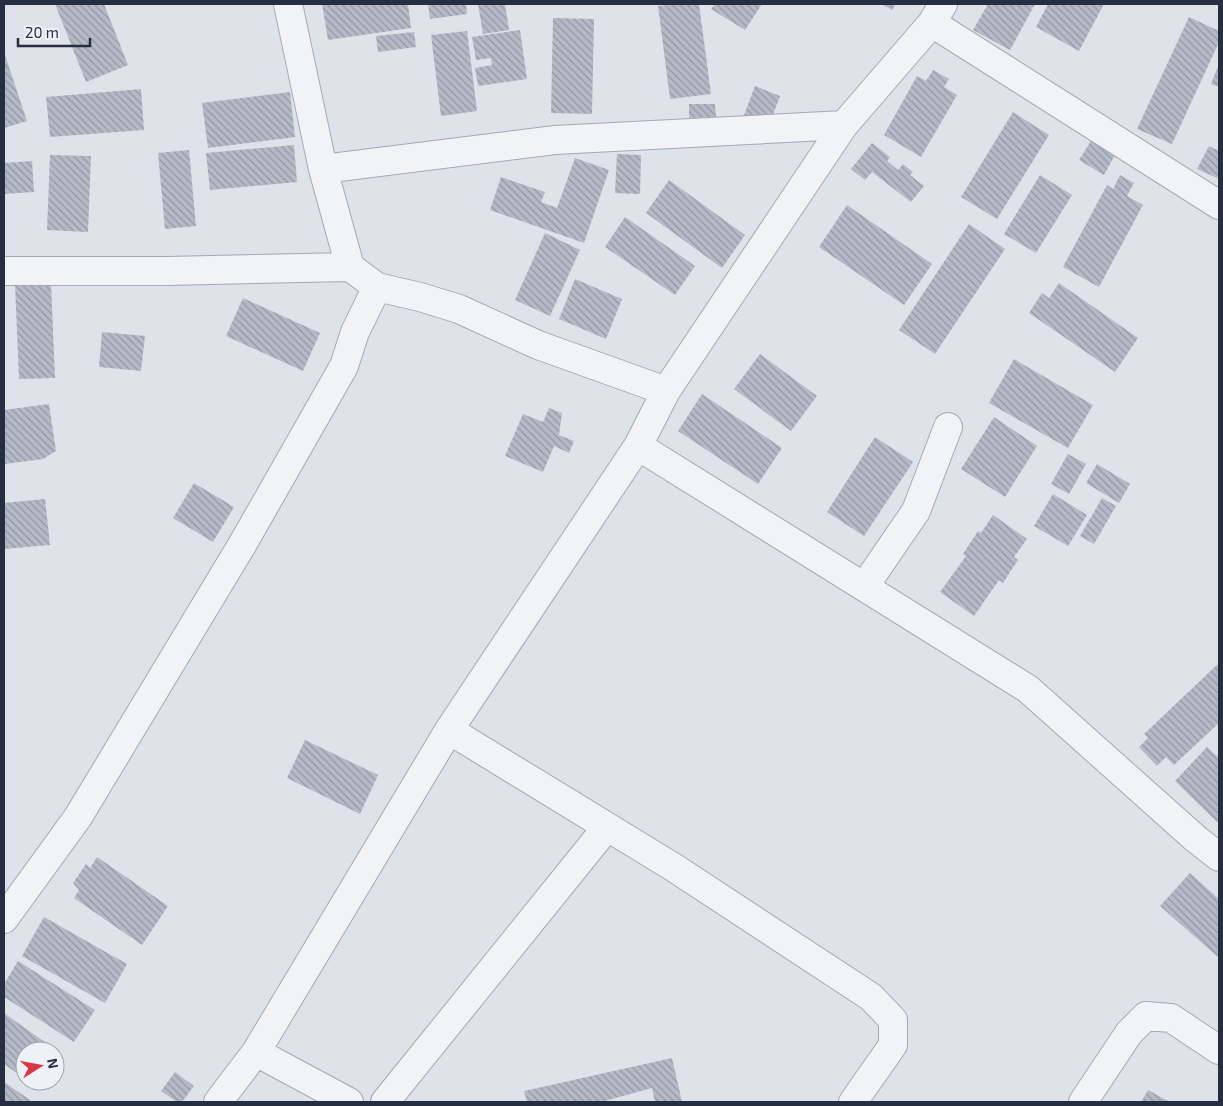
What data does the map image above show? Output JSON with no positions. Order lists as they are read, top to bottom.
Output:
{
  "scale_bar": "20 m",
  "north": "right"
}
